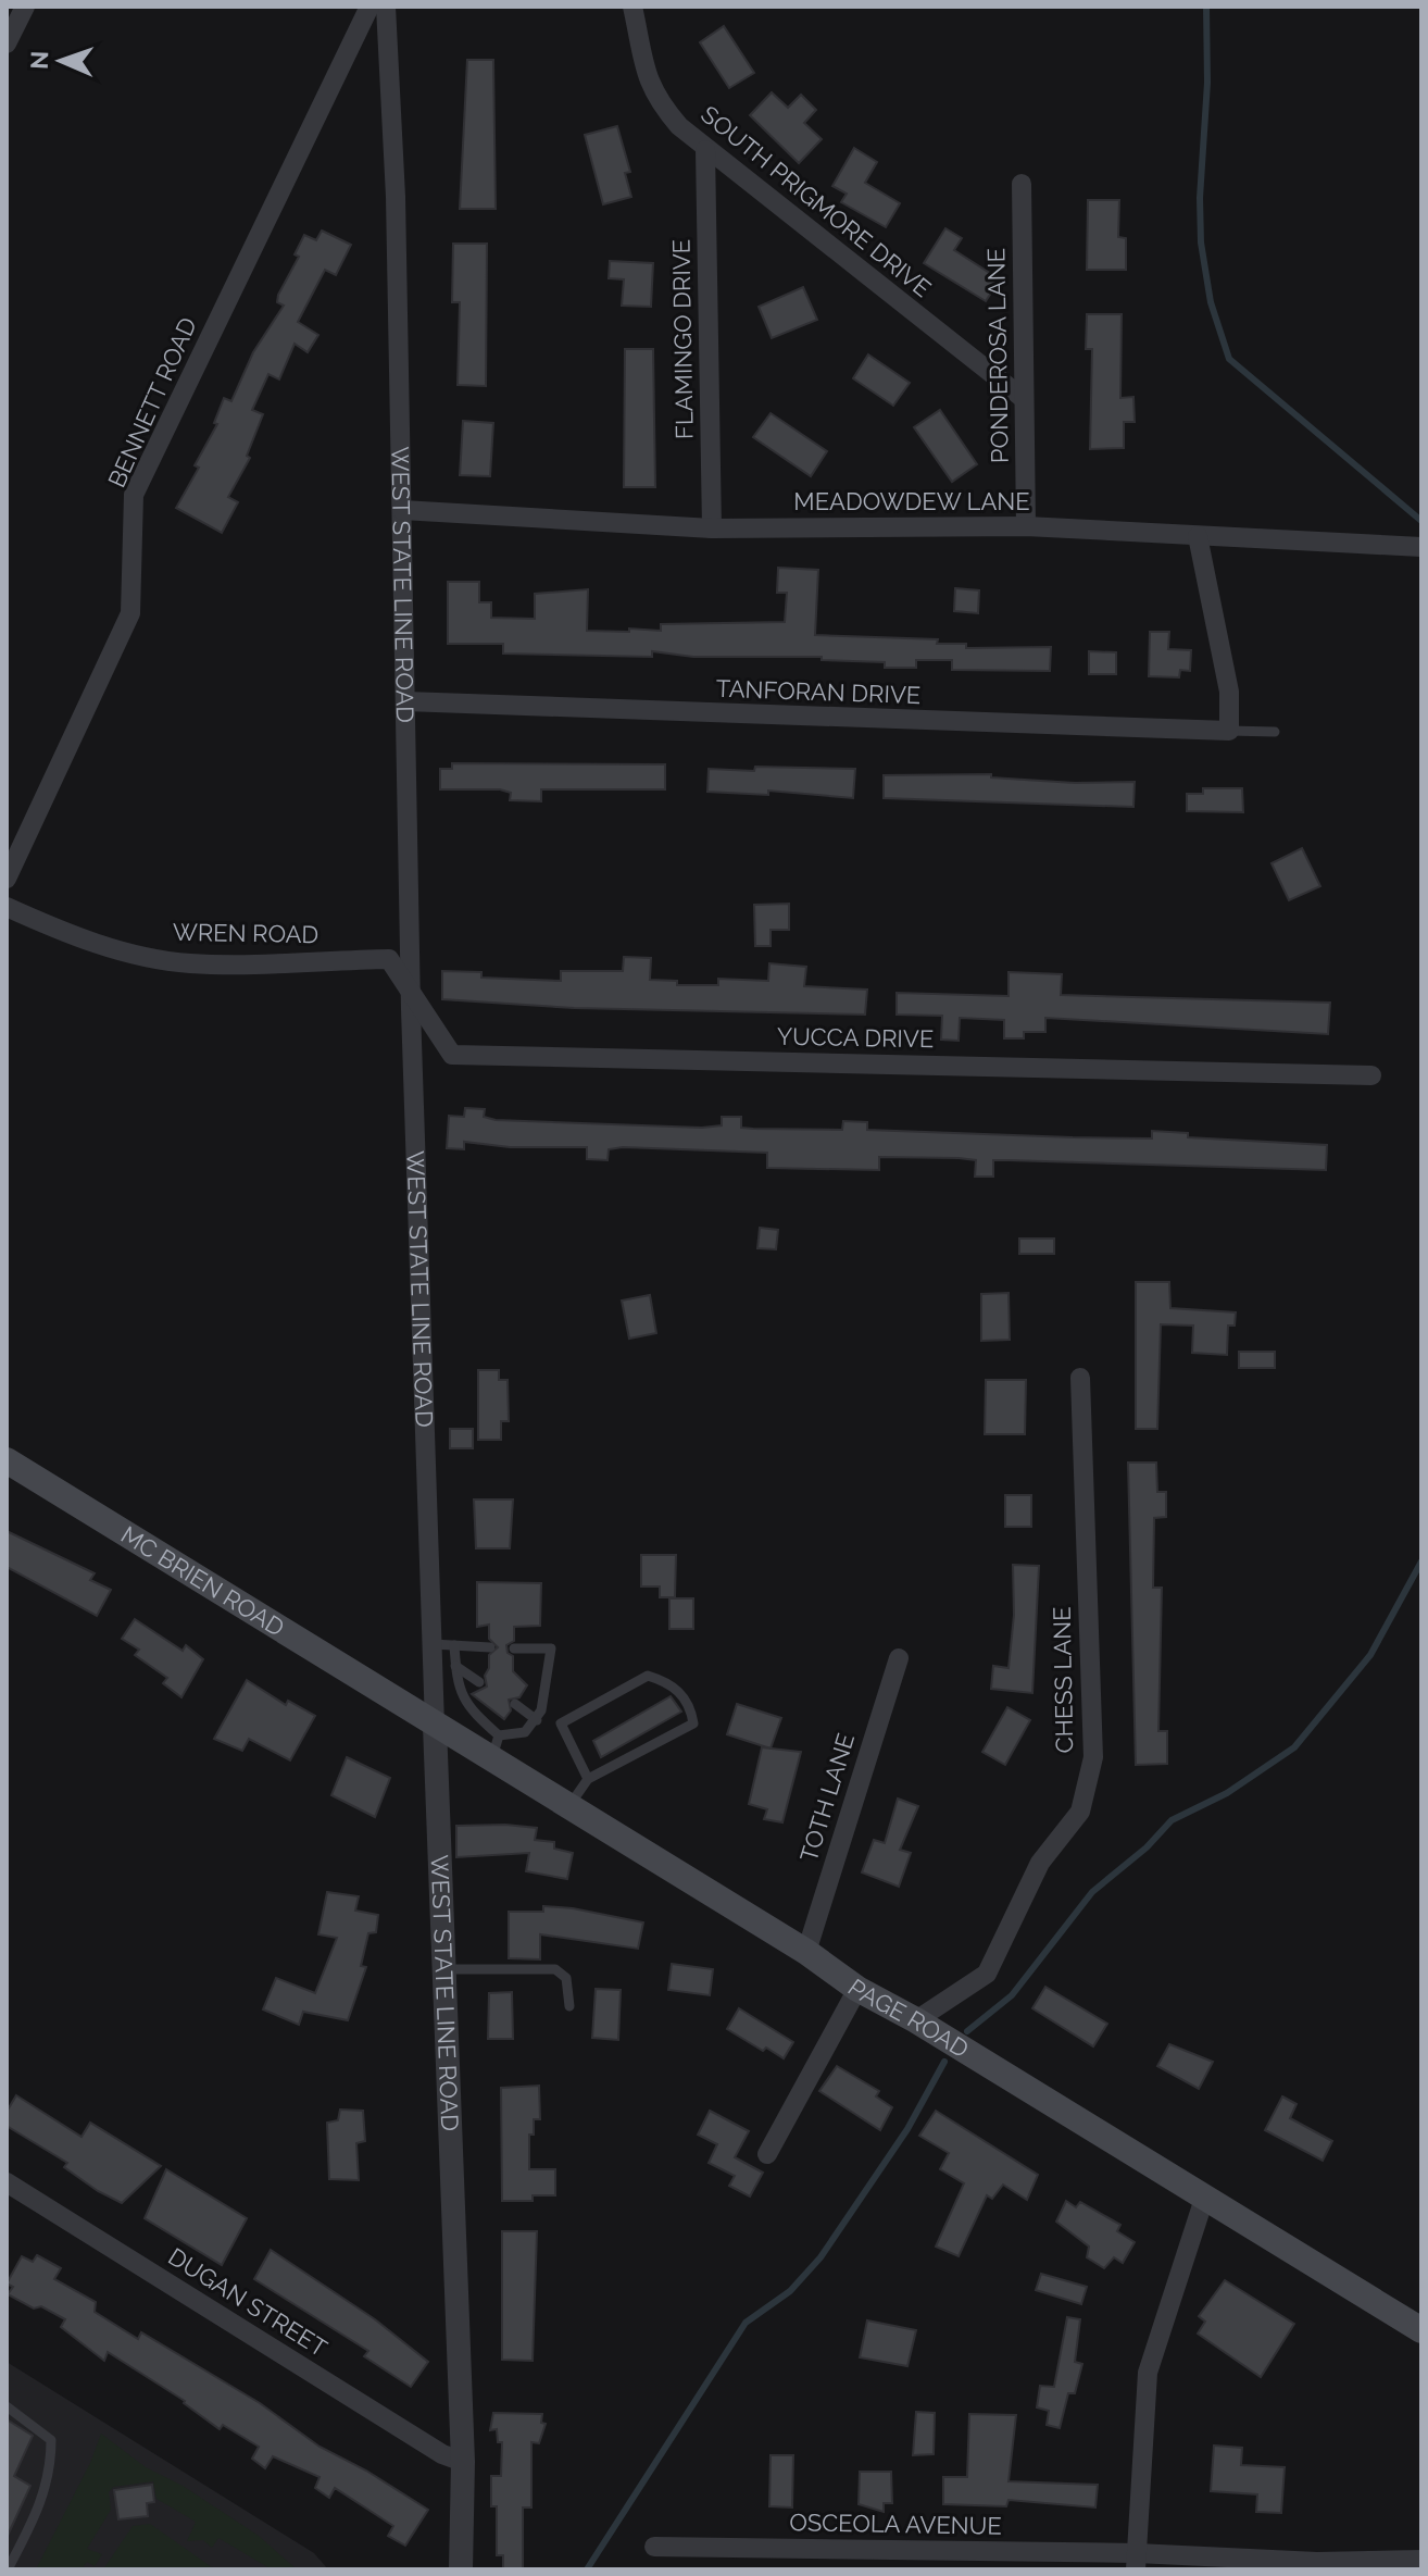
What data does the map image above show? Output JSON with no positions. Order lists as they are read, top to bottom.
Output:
{
  "streets": {
    "main road": ["MC BRIEN ROAD", "PAGE ROAD"],
    "street": [
      "SOUTH PRIGMORE DRIVE",
      "FLAMINGO DRIVE",
      "PONDEROSA LANE",
      "BENNETT ROAD",
      "MEADOWDEW LANE",
      "WEST STATE LINE ROAD",
      "TANFORAN DRIVE",
      "WREN ROAD",
      "YUCCA DRIVE",
      "CHESS LANE",
      "TOTH LANE",
      "DUGAN STREET",
      "OSCEOLA AVENUE"
    ]
  },
  "crossings": [
    ["SOUTH PRIGMORE DRIVE", "FLAMINGO DRIVE"],
    ["SOUTH PRIGMORE DRIVE", "PONDEROSA LANE"],
    ["FLAMINGO DRIVE", "MEADOWDEW LANE"],
    ["PONDEROSA LANE", "MEADOWDEW LANE"],
    ["MEADOWDEW LANE", "WEST STATE LINE ROAD"],
    ["WEST STATE LINE ROAD", "TANFORAN DRIVE"],
    ["WEST STATE LINE ROAD", "YUCCA DRIVE"],
    ["WEST STATE LINE ROAD", "PAGE ROAD"],
    ["WEST STATE LINE ROAD", "DUGAN STREET"],
    ["WREN ROAD", "YUCCA DRIVE"],
    ["MC BRIEN ROAD", "PAGE ROAD"],
    ["CHESS LANE", "PAGE ROAD"],
    ["TOTH LANE", "PAGE ROAD"]
  ],
  "north": "left"
}
